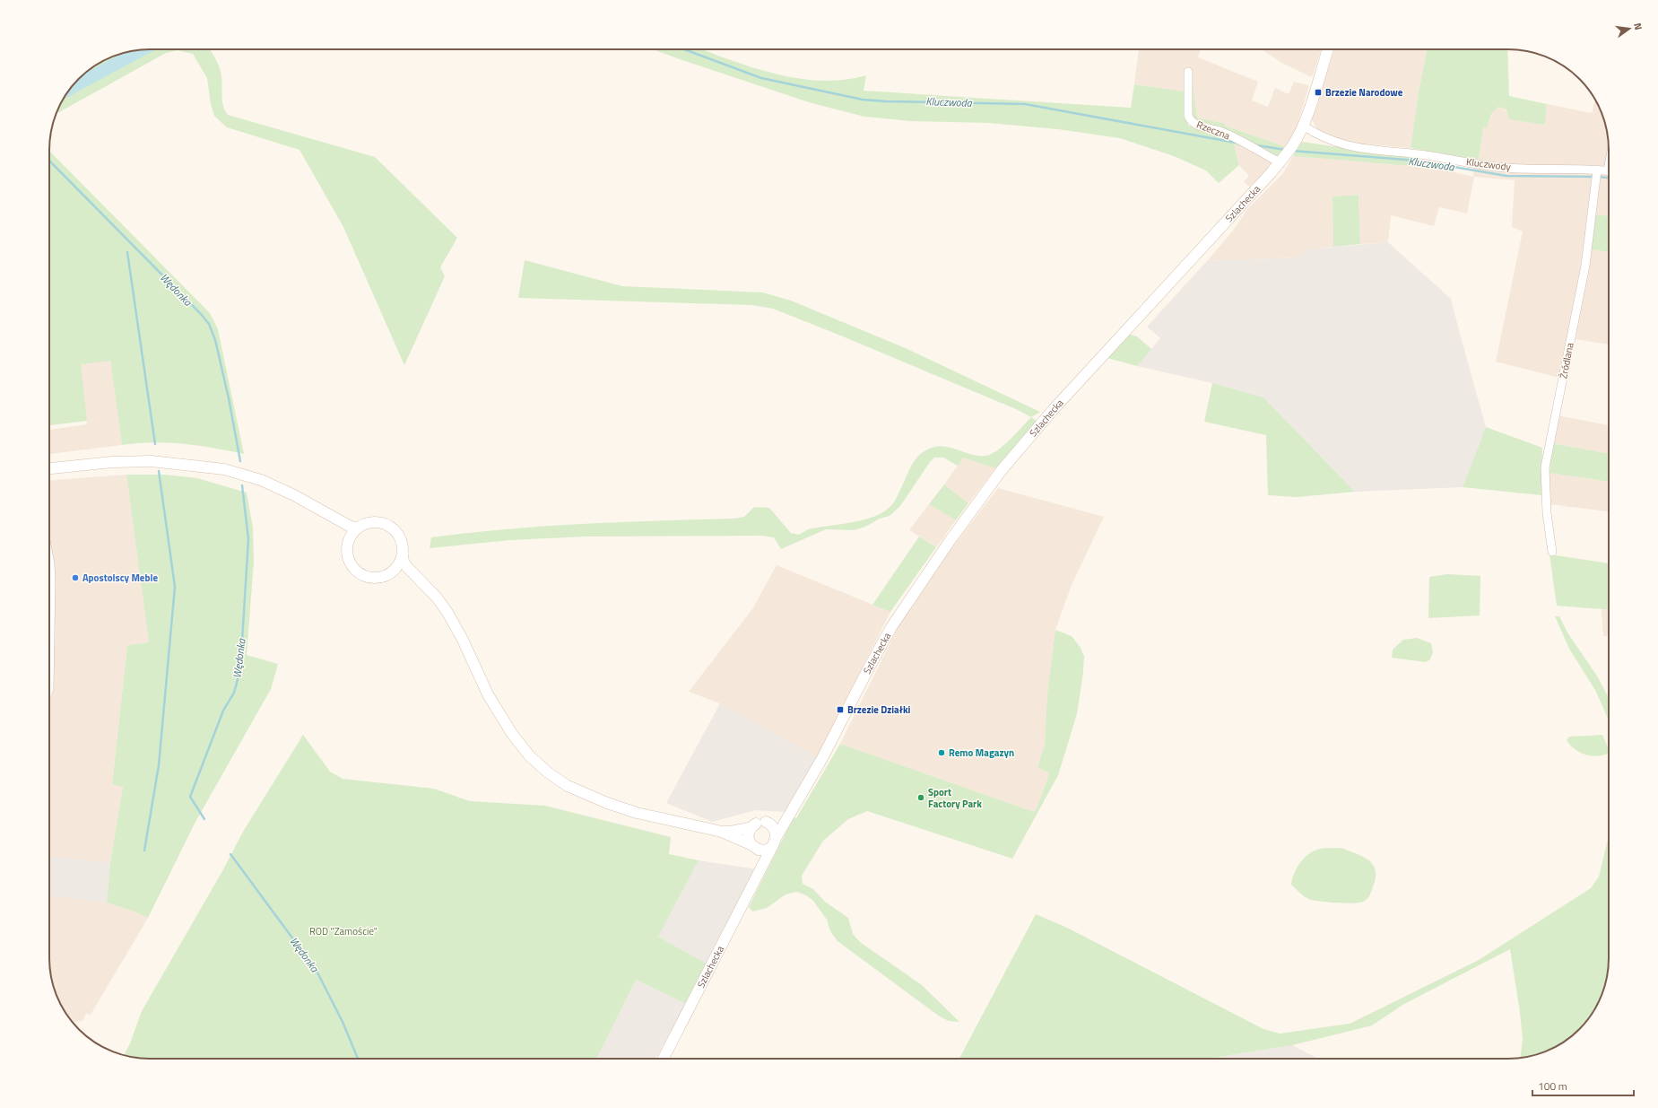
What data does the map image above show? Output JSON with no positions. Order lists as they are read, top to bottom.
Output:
{
  "streets": {
    "street": [
      "Rzeczna",
      "Kluczwody",
      "Szlachecka",
      "Źródlana"
    ]
  },
  "crossings": [
    ["Rzeczna", "Szlachecka"],
    ["Kluczwody", "Szlachecka"],
    ["Kluczwody", "Źródlana"]
  ],
  "water": ["Kluczwoda", "Wędonka"],
  "parks": ["ROD \"Zamoście\""],
  "places": {
    "transit": ["Brzezie Narodowe", "Brzezie Działki"],
    "other": ["Apostolscy Meble", "Remo Magazyn", "Sport Factory Park"]
  },
  "scale_bar": "100 m",
  "north": "right"
}
